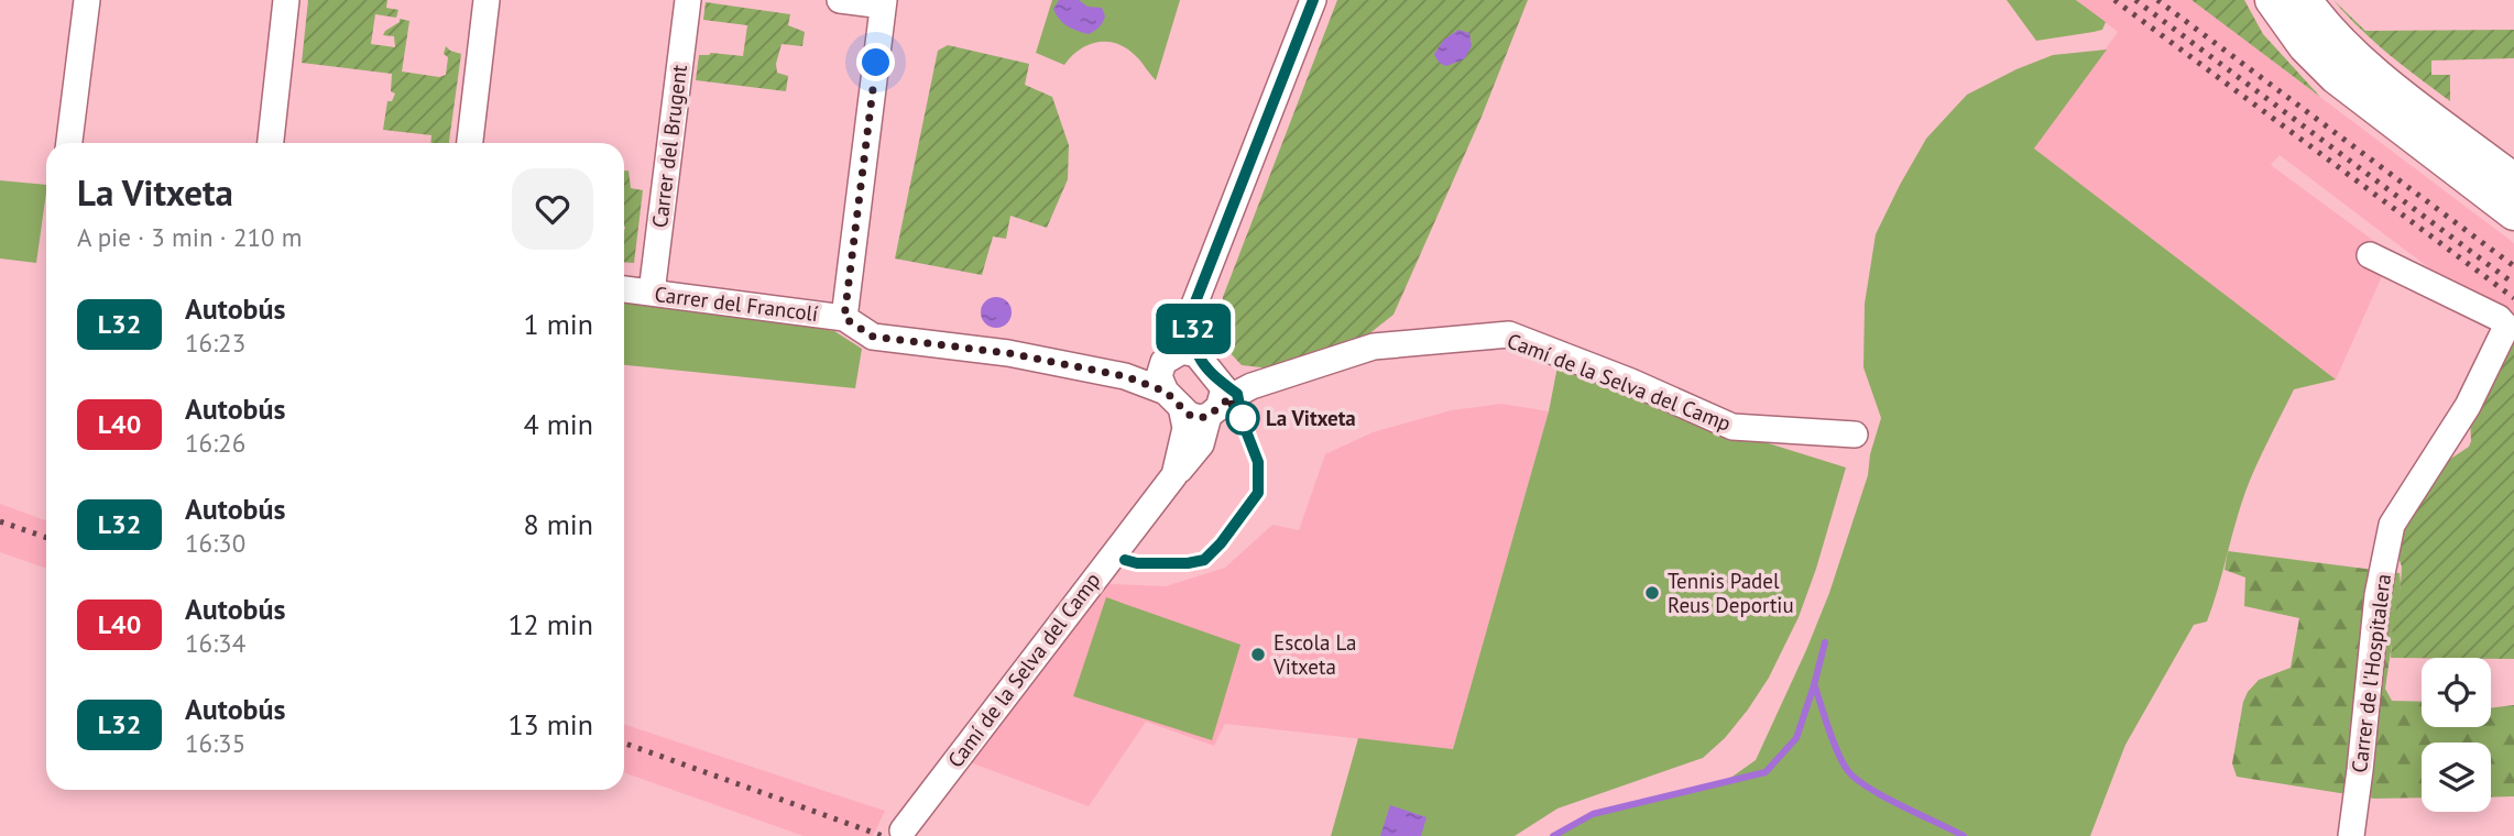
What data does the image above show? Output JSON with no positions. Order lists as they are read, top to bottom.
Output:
{
  "streets": {
    "street": [
      "Carrer del Brugent",
      "Carrer del Francolí",
      "Camí de la Selva del Camp",
      "Carrer de l'Hospitalera"
    ]
  },
  "crossings": [
    ["Carrer del Brugent", "Carrer del Francolí"],
    ["Carrer del Francolí", "Camí de la Selva del Camp"]
  ],
  "places": ["La Vitxeta", "Tennis Padel Reus Deportiu", "Escola La Vitxeta"],
  "lines": ["bus line L32"],
  "page": {
    "on_map": "L32",
    "heading": ["La Vitxeta", "A pie · 3 min · 210 m"],
    "list": [
      {
        "mark": "L32",
        "name": "Autobús",
        "note": "16:23",
        "value": "1 min"
      },
      {
        "mark": "L40",
        "name": "Autobús",
        "note": "16:26",
        "value": "4 min"
      },
      {
        "mark": "L32",
        "name": "Autobús",
        "note": "16:30",
        "value": "8 min"
      },
      {
        "mark": "L40",
        "name": "Autobús",
        "note": "16:34",
        "value": "12 min"
      },
      {
        "mark": "L32",
        "name": "Autobús",
        "note": "16:35",
        "value": "13 min"
      }
    ]
  }
}
